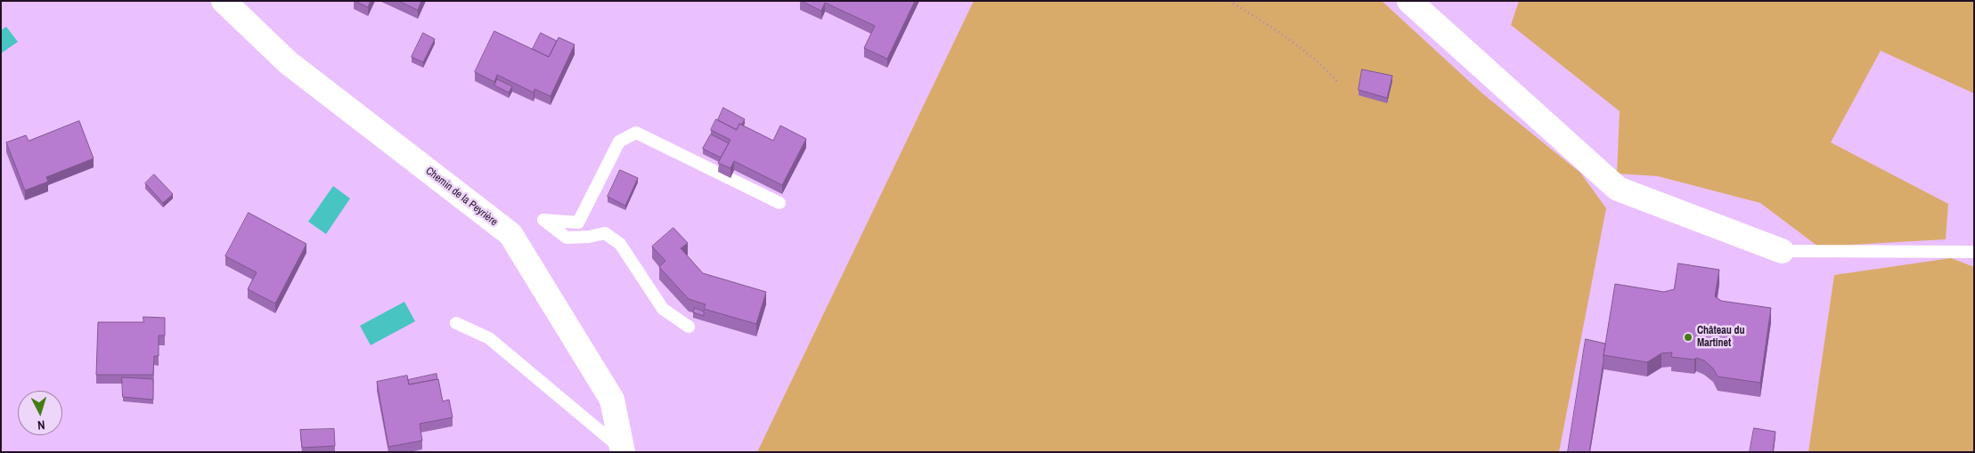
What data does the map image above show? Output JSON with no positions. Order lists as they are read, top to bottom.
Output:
{
  "streets": {
    "street": ["Chemin de la Peyrière"]
  },
  "places": ["Château du Martinet"],
  "north": "bottom"
}
